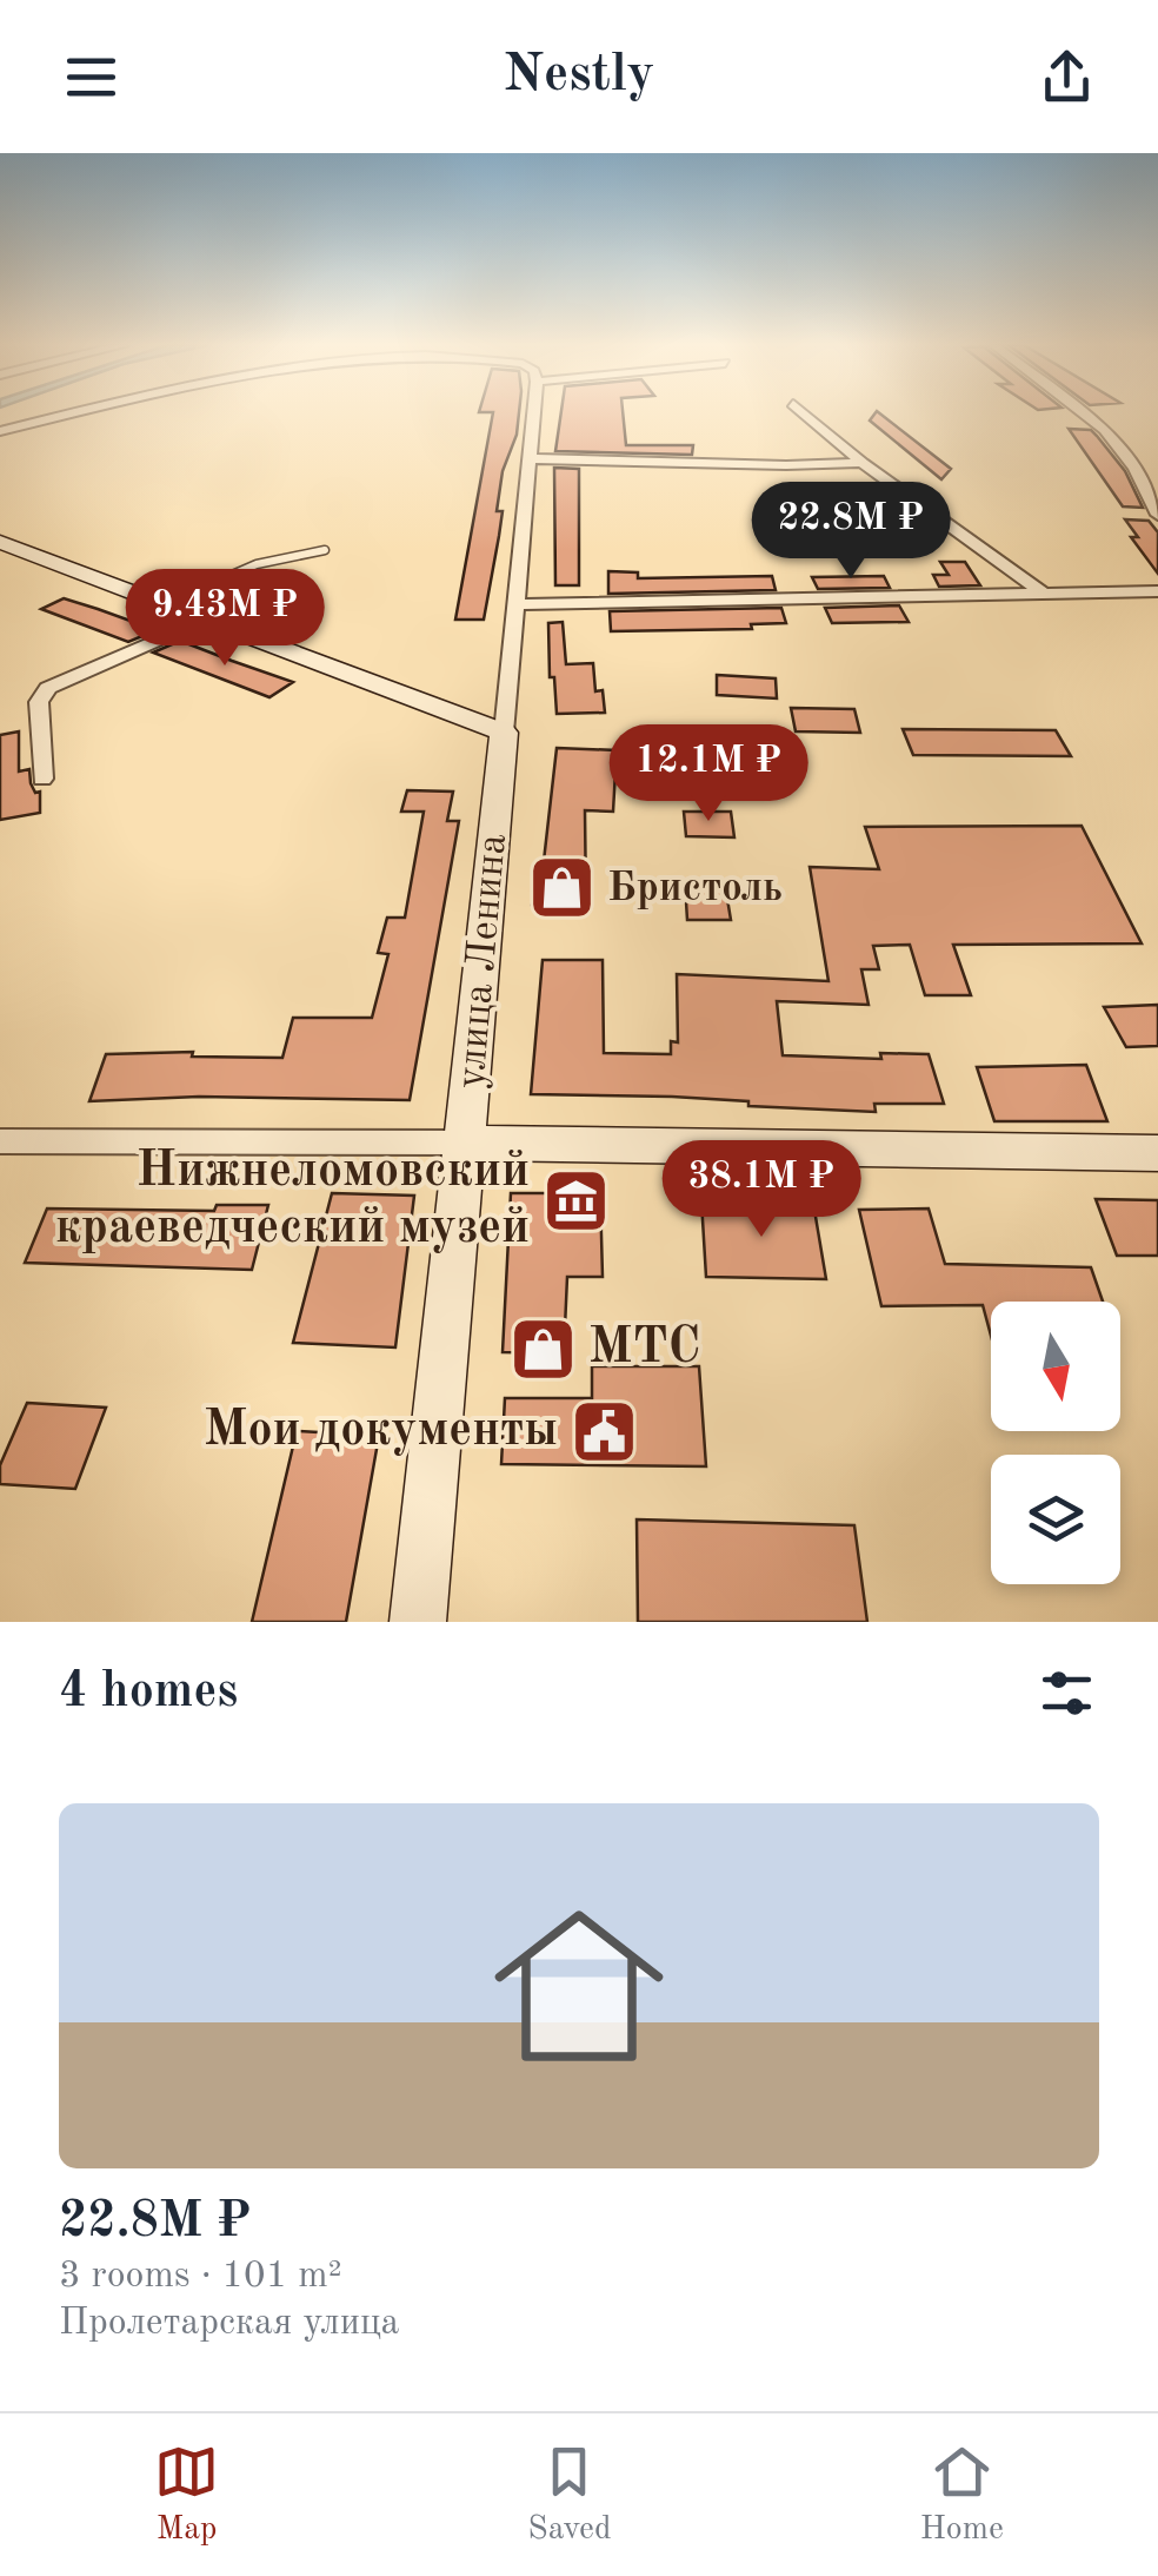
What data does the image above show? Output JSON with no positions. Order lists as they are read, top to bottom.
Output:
{
  "streets": {
    "street": ["улица Ленина"]
  },
  "places": {
    "shop": ["Бристоль", "МТС"],
    "museum": ["Нижнеломовский краеведческий музей"],
    "public building": ["Мои документы"]
  },
  "north": "bottom",
  "page": {
    "header": "Nestly",
    "price": [
      "22.8M ₽",
      "9.43M ₽",
      "12.1M ₽",
      "38.1M ₽"
    ],
    "heading": "4 homes",
    "list": [
      {
        "name": "22.8M ₽",
        "note": "3 rooms · 101 m² · Пролетарская улица"
      }
    ],
    "tabs": ["Map", "Saved", "Home"]
  }
}
